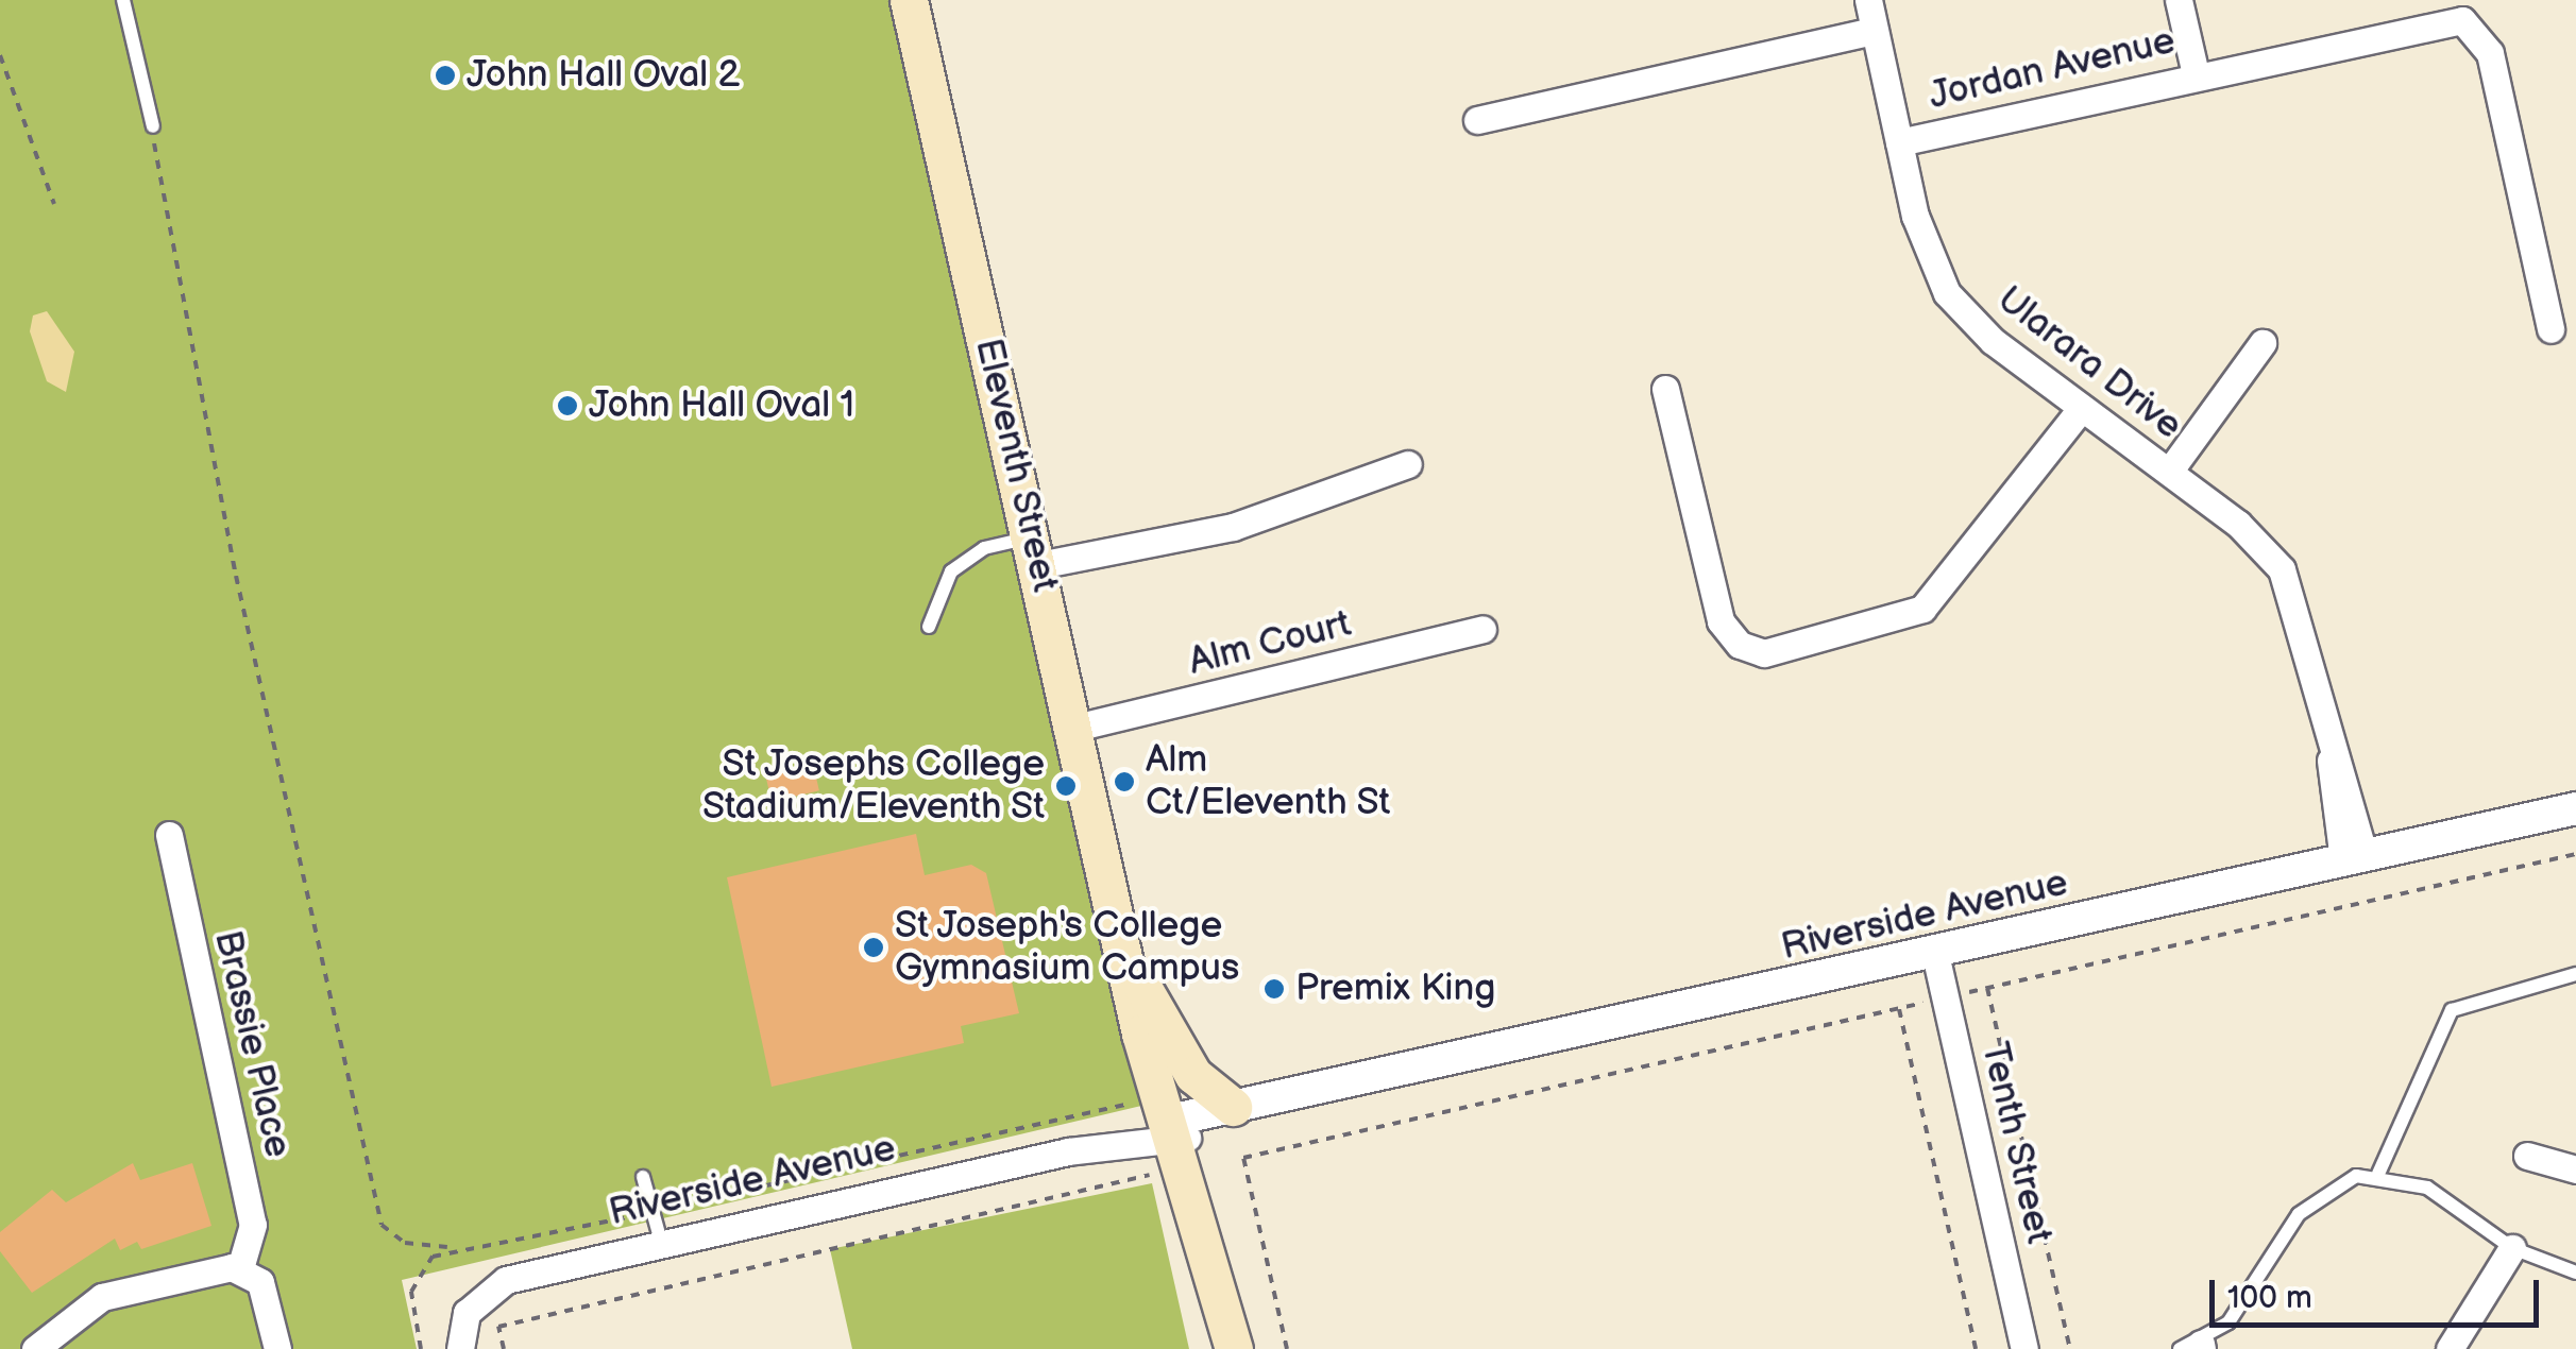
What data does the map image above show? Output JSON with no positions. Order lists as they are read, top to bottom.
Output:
{
  "streets": {
    "main road": ["Eleventh Street"],
    "street": [
      "Jordan Avenue",
      "Ularara Drive",
      "Alm Court",
      "Riverside Avenue",
      "Brassie Place",
      "Tenth Street"
    ]
  },
  "crossings": [
    ["Jordan Avenue", "Ularara Drive"],
    ["Ularara Drive", "Riverside Avenue"],
    ["Eleventh Street", "Alm Court"],
    ["Eleventh Street", "Riverside Avenue"],
    ["Riverside Avenue", "Tenth Street"]
  ],
  "places": [
    "John Hall Oval 2",
    "John Hall Oval 1",
    "Alm Ct/Eleventh St",
    "St Josephs College Stadium/Eleventh St",
    "St Joseph's College Gymnasium Campus",
    "Premix King"
  ],
  "scale_bar": "100 m"
}
